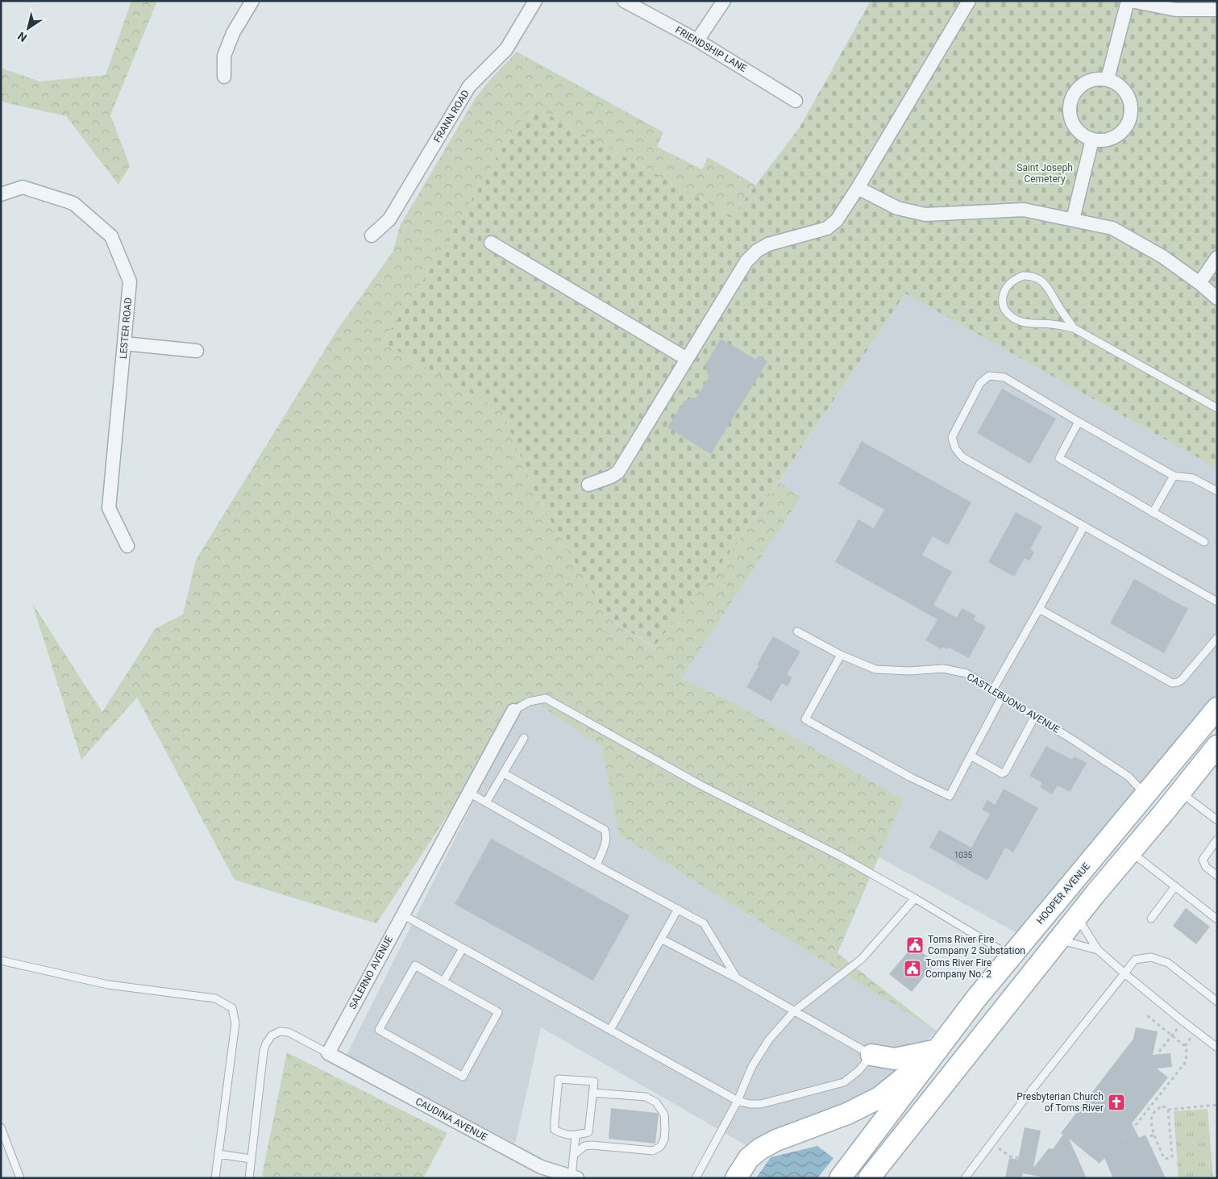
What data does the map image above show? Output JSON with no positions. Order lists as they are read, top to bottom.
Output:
{
  "streets": {
    "main road": ["HOOPER AVENUE"],
    "street": [
      "FRIENDSHIP LANE",
      "FRANN ROAD",
      "LESTER ROAD",
      "SALERNO AVENUE",
      "CAUDINA AVENUE"
    ],
    "lane": ["CASTLEBUONO AVENUE"]
  },
  "crossings": [
    ["CASTLEBUONO AVENUE", "HOOPER AVENUE"],
    ["SALERNO AVENUE", "CAUDINA AVENUE"]
  ],
  "parks": ["Saint Joseph Cemetery"],
  "places": {
    "public building": ["Toms River Fire Company 2 Substation", "Toms River Fire Company No. 2"],
    "church": ["Presbyterian Church of Toms River"]
  },
  "house_numbers": ["1035"],
  "north": "bottom left"
}
